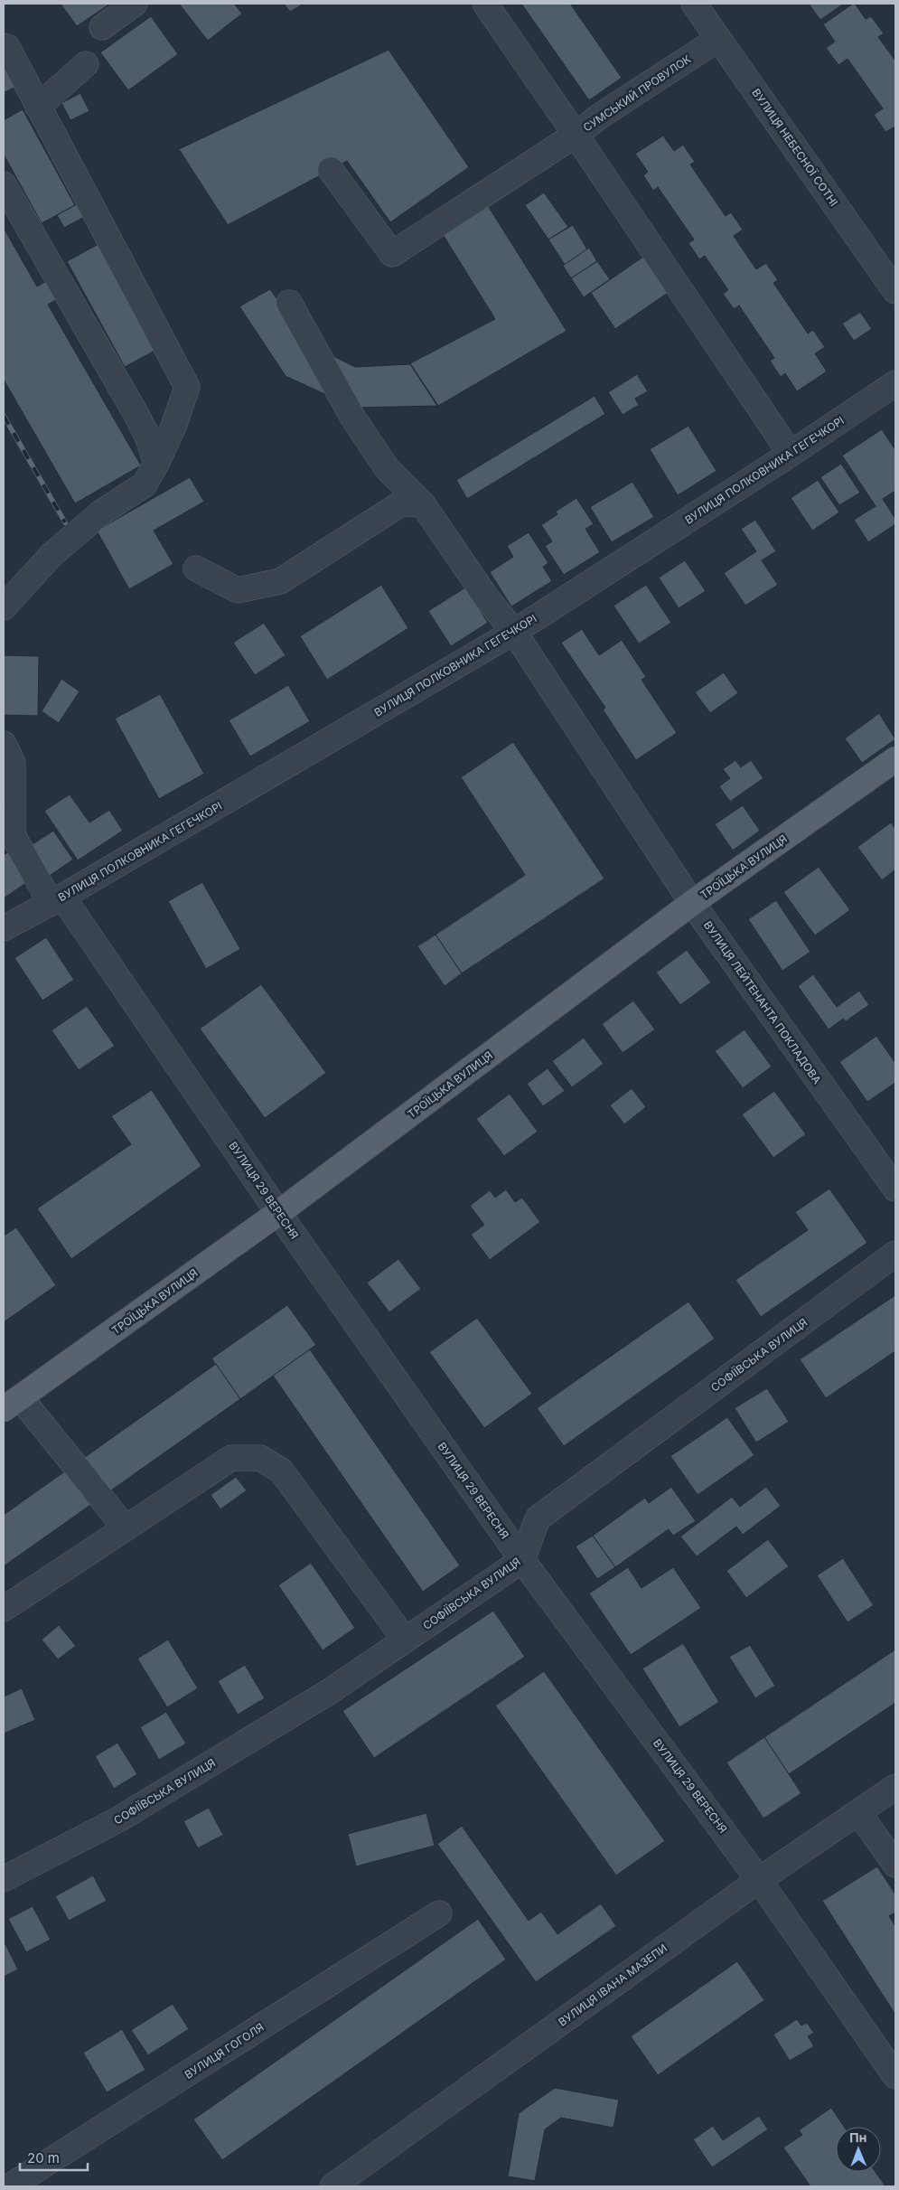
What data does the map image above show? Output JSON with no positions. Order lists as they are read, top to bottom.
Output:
{
  "streets": {
    "main road": ["ТРОЇЦЬКА ВУЛИЦЯ"],
    "street": [
      "СУМСЬКИЙ ПРОВУЛОК",
      "ВУЛИЦЯ НЕБЕСНОЇ СОТНІ",
      "ВУЛИЦЯ ПОЛКОВНИКА ГЕГЕЧКОРІ",
      "ВУЛИЦЯ ЛЕЙТЕНАНТА ПОКЛАДОВА",
      "ВУЛИЦЯ 29 ВЕРЕСНЯ",
      "СОФІЇВСЬКА ВУЛИЦЯ",
      "ВУЛИЦЯ ІВАНА МАЗЕПИ",
      "ВУЛИЦЯ ГОГОЛЯ"
    ]
  },
  "crossings": [
    ["СУМСЬКИЙ ПРОВУЛОК", "ВУЛИЦЯ НЕБЕСНОЇ СОТНІ"],
    ["ВУЛИЦЯ ПОЛКОВНИКА ГЕГЕЧКОРІ", "ВУЛИЦЯ ЛЕЙТЕНАНТА ПОКЛАДОВА"],
    ["ВУЛИЦЯ ПОЛКОВНИКА ГЕГЕЧКОРІ", "ВУЛИЦЯ 29 ВЕРЕСНЯ"],
    ["ТРОЇЦЬКА ВУЛИЦЯ", "ВУЛИЦЯ ЛЕЙТЕНАНТА ПОКЛАДОВА"],
    ["ТРОЇЦЬКА ВУЛИЦЯ", "ВУЛИЦЯ 29 ВЕРЕСНЯ"],
    ["ВУЛИЦЯ 29 ВЕРЕСНЯ", "СОФІЇВСЬКА ВУЛИЦЯ"],
    ["ВУЛИЦЯ 29 ВЕРЕСНЯ", "ВУЛИЦЯ ІВАНА МАЗЕПИ"]
  ],
  "scale_bar": "20 m",
  "north": "top"
}
